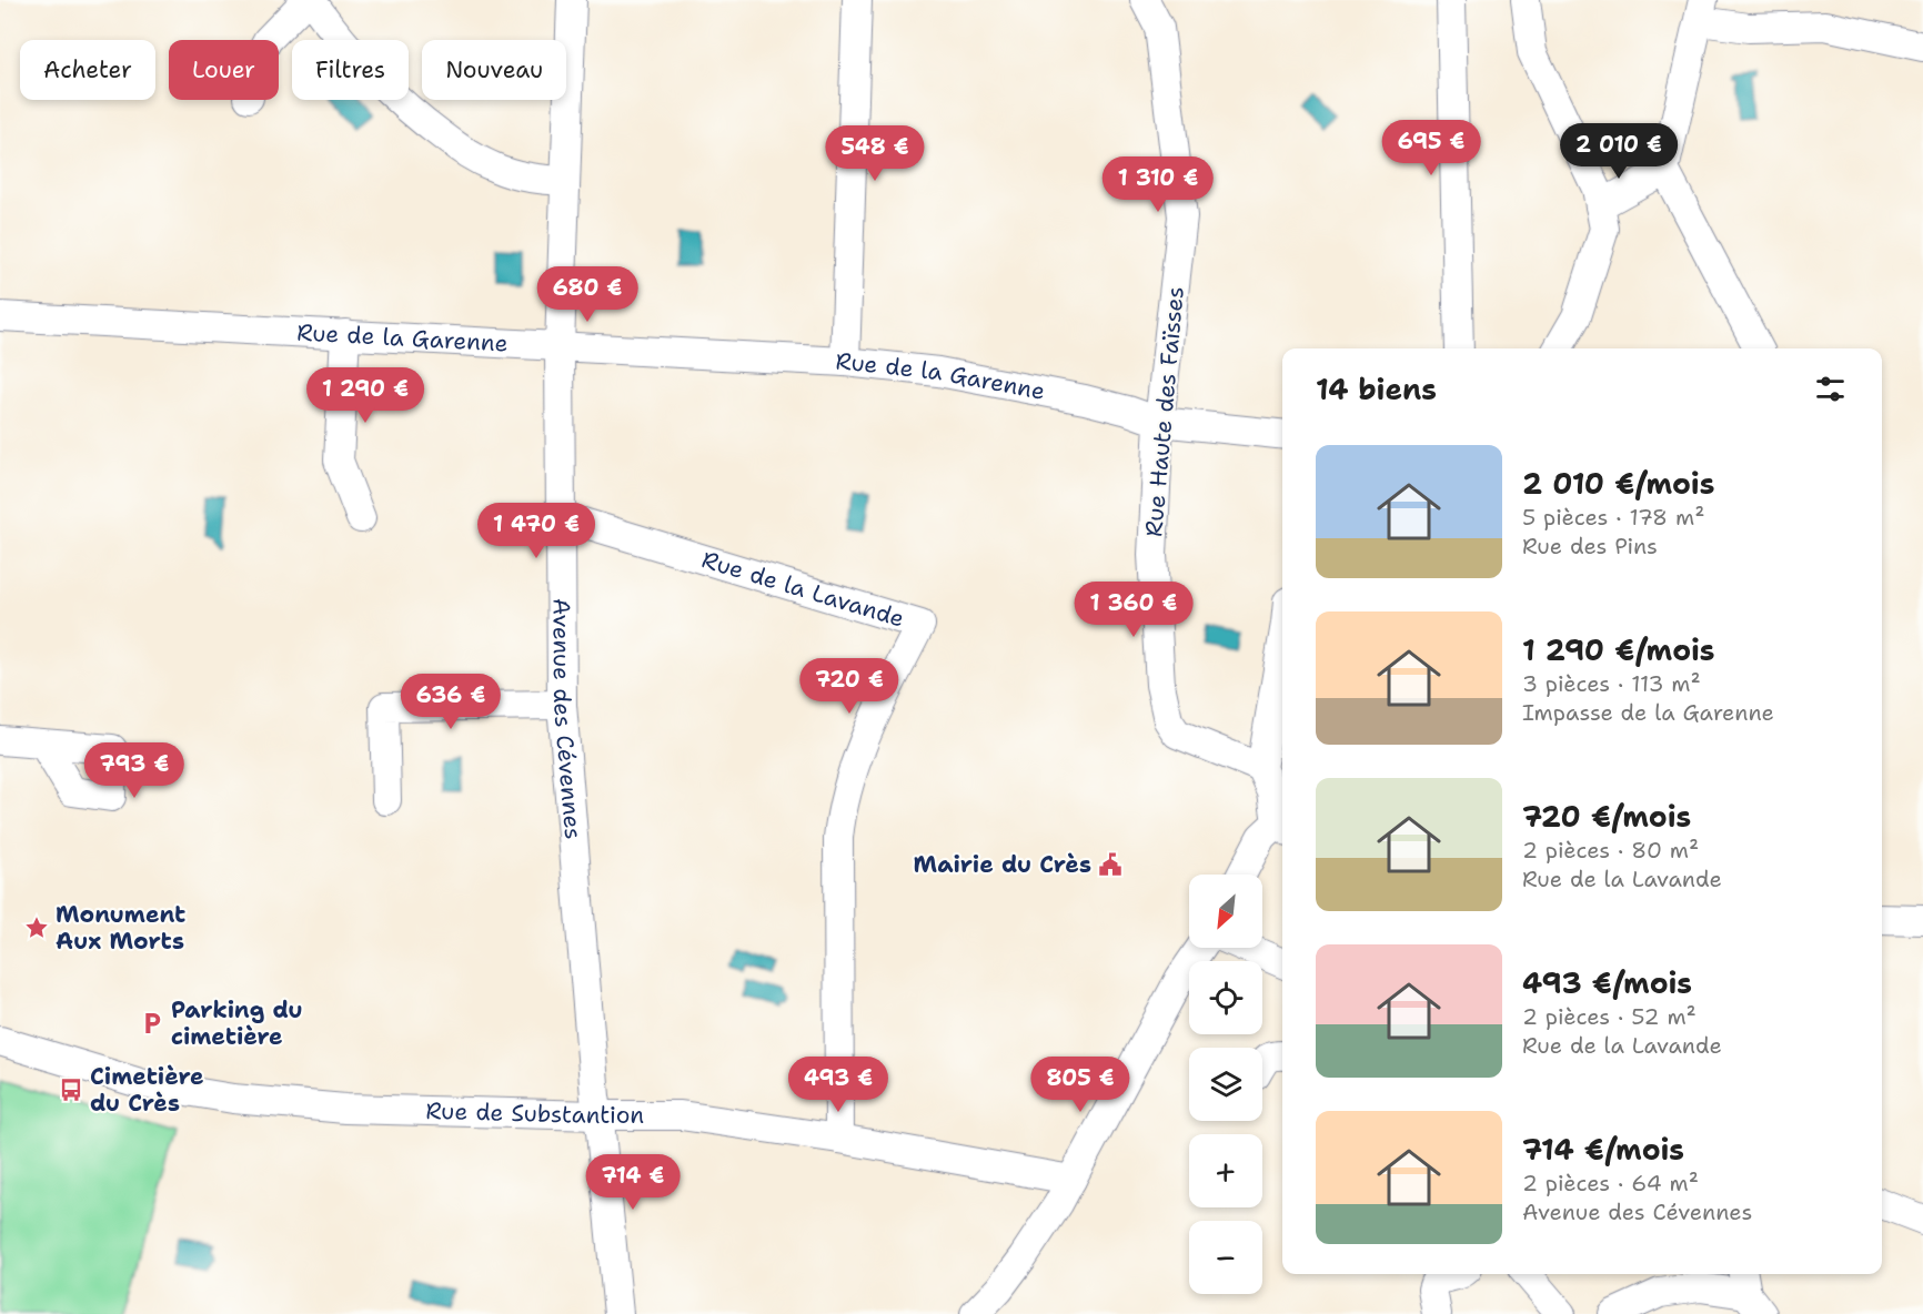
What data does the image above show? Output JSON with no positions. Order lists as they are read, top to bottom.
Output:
{
  "streets": {
    "street": [
      "Rue de la Garenne",
      "Rue Haute des Faïsses",
      "Rue de la Lavande",
      "Avenue des Cévennes",
      "Rue de Substantion"
    ]
  },
  "crossings": [
    ["Rue de la Garenne", "Rue Haute des Faïsses"],
    ["Rue de la Garenne", "Avenue des Cévennes"],
    ["Rue de la Lavande", "Avenue des Cévennes"],
    ["Rue de la Lavande", "Rue de Substantion"],
    ["Avenue des Cévennes", "Rue de Substantion"]
  ],
  "places": {
    "public building": ["Mairie du Crès"],
    "place": ["Monument Aux Morts"],
    "parking": ["Parking du cimetière"],
    "bus stop": ["Cimetière du Crès"]
  },
  "north": "bottom left",
  "page": {
    "chip": [
      "Acheter",
      "Louer",
      "Filtres",
      "Nouveau"
    ],
    "price": [
      "695 €",
      "2 010 €",
      "548 €",
      "1 310 €",
      "680 €",
      "1 290 €",
      "1 470 €",
      "1 360 €",
      "720 €",
      "636 €",
      "793 €",
      "493 €",
      "805 €",
      "714 €"
    ],
    "heading": "14 biens",
    "list": [
      {
        "name": "2 010 €/mois",
        "note": "5 pièces · 178 m² · Rue des Pins"
      },
      {
        "name": "1 290 €/mois",
        "note": "3 pièces · 113 m² · Impasse de la Garenne"
      },
      {
        "name": "720 €/mois",
        "note": "2 pièces · 80 m² · Rue de la Lavande"
      },
      {
        "name": "493 €/mois",
        "note": "2 pièces · 52 m² · Rue de la Lavande"
      },
      {
        "name": "714 €/mois",
        "note": "2 pièces · 64 m² · Avenue des Cévennes"
      }
    ],
    "map_buttons": ["+", "−"]
  }
}
